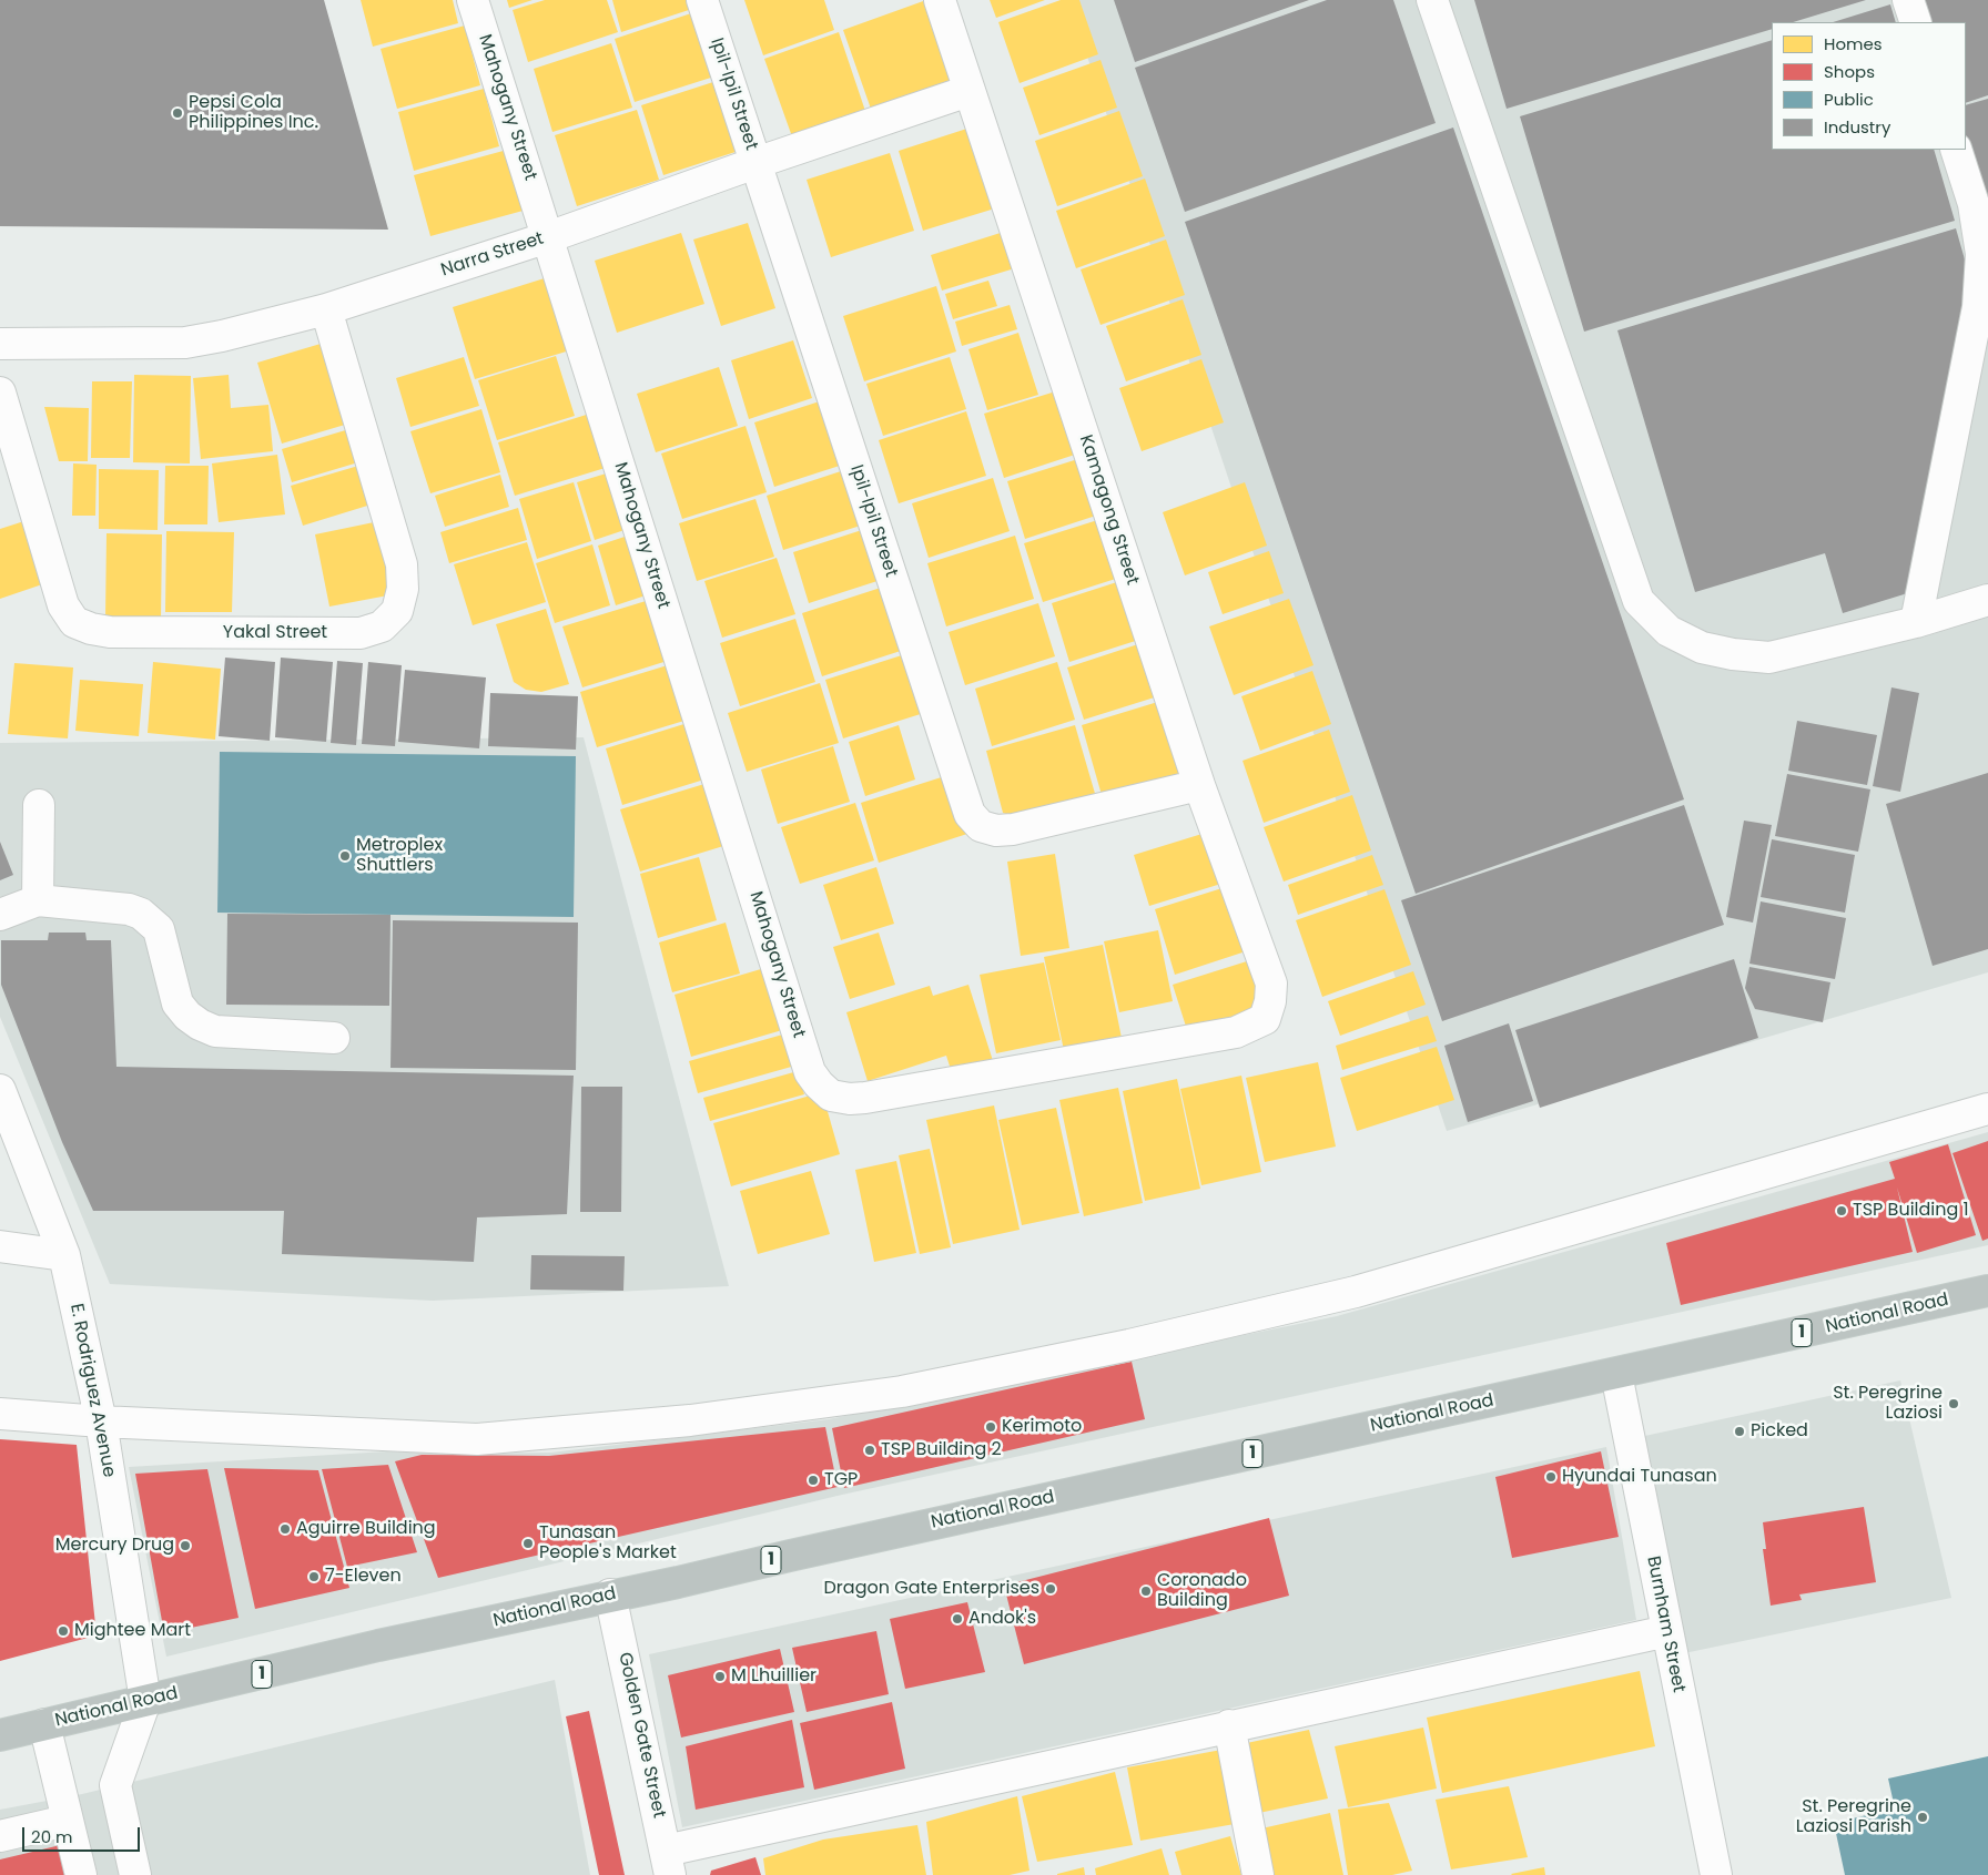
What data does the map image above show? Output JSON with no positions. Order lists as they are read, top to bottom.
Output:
{
  "streets": {
    "highway": ["National Road", "1"],
    "street": [
      "Ipil-Ipil Street",
      "Mahogany Street",
      "Narra Street",
      "Kamagong Street",
      "Yakal Street",
      "E. Rodriguez Avenue",
      "Burnham Street",
      "Golden Gate Street"
    ]
  },
  "crossings": [
    ["Ipil-Ipil Street", "Narra Street"],
    ["Ipil-Ipil Street", "Kamagong Street"],
    ["Mahogany Street", "Narra Street"],
    ["Mahogany Street", "Kamagong Street"],
    ["Narra Street", "Kamagong Street"],
    ["Narra Street", "Yakal Street"],
    ["National Road", "E. Rodriguez Avenue"],
    ["National Road", "Burnham Street"],
    ["National Road", "Golden Gate Street"]
  ],
  "places": [
    "Pepsi Cola Philippines Inc.",
    "Metroplex Shuttlers",
    "TSP Building 1",
    "St. Peregrine Laziosi",
    "Kerimoto",
    "Picked",
    "TSP Building 2",
    "Hyundai Tunasan",
    "TGP",
    "Aguirre Building",
    "Tunasan People's Market",
    "Mercury Drug",
    "7-Eleven",
    "Dragon Gate Enterprises",
    "Coronado Building",
    "Andok's",
    "Mightee Mart",
    "M Lhuillier",
    "St. Peregrine Laziosi Parish"
  ],
  "legend": [
    "Homes",
    "Shops",
    "Public",
    "Industry"
  ],
  "scale_bar": "20 m"
}
